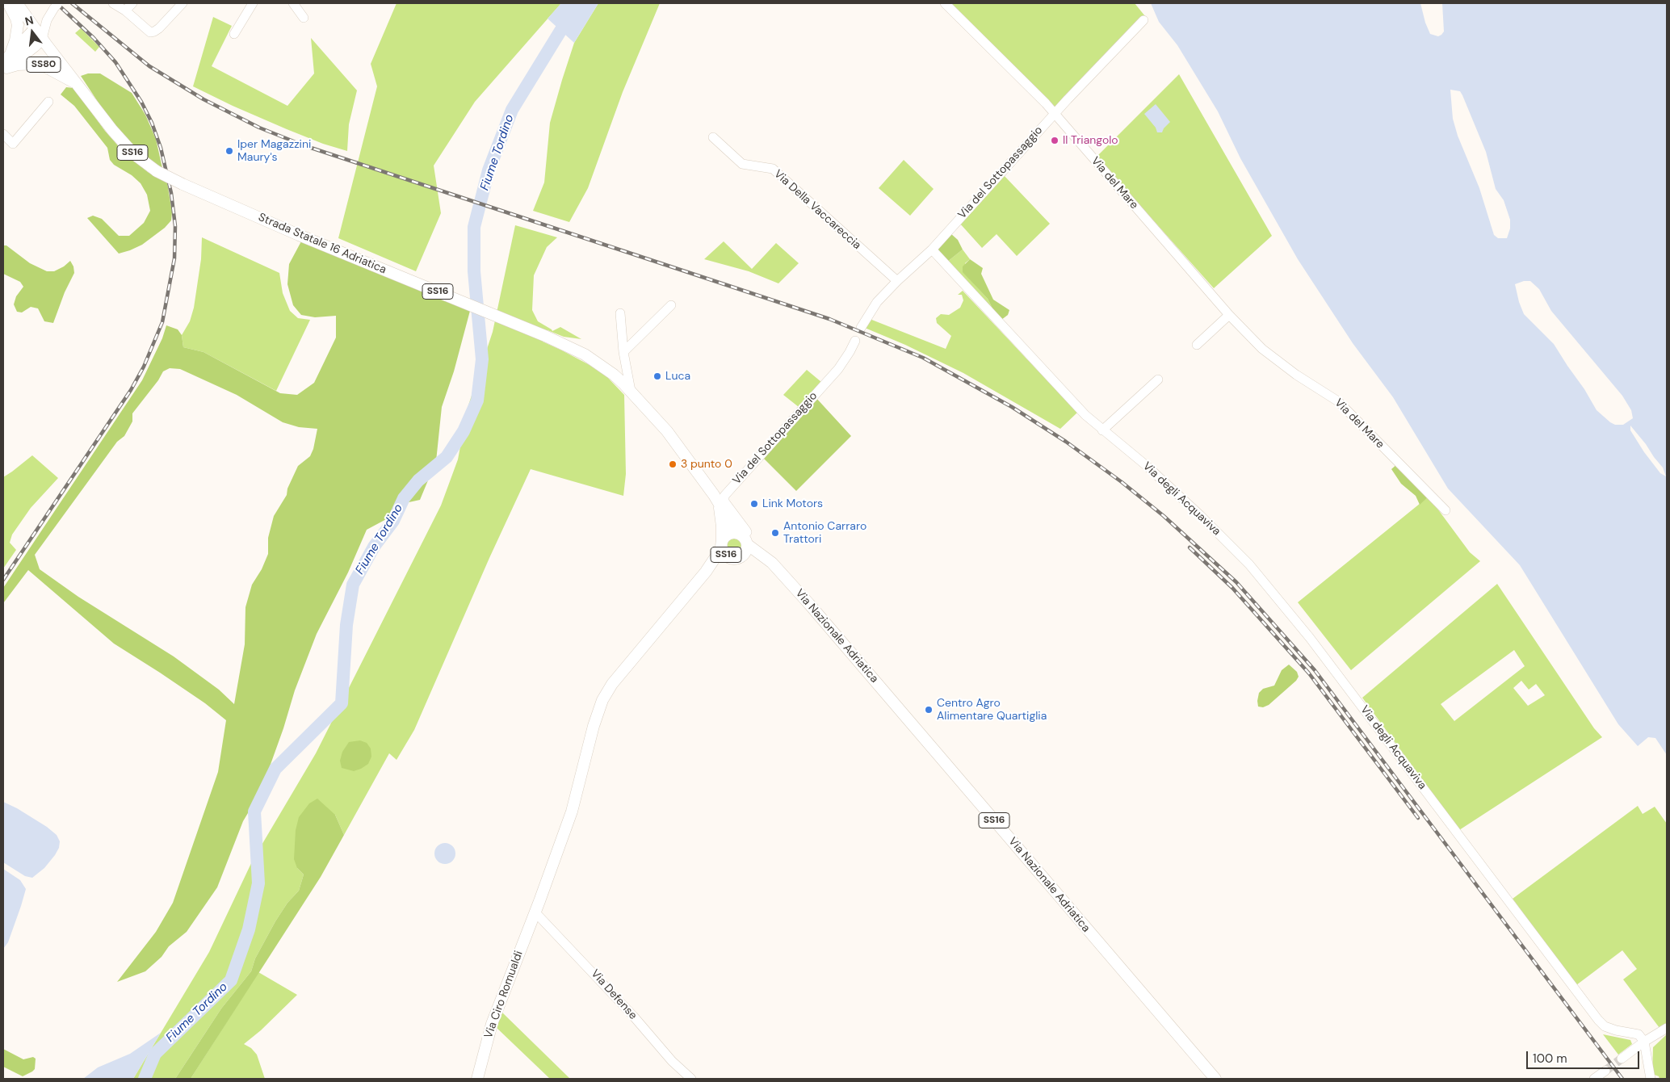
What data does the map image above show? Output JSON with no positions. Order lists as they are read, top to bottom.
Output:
{
  "streets": {
    "main road": [
      "SS80",
      "SS16",
      "Strada Statale 16 Adriatica",
      "Via Nazionale Adriatica",
      "Via Ciro Romualdi"
    ],
    "street": [
      "Via del Sottopassaggio",
      "Via del Mare",
      "Via Della Vaccareccia",
      "Via degli Acquaviva",
      "Via Defense"
    ]
  },
  "crossings": [
    ["SS80", "SS16"],
    ["SS80", "Strada Statale 16 Adriatica"],
    ["SS16", "Via del Sottopassaggio"],
    ["SS16", "Strada Statale 16 Adriatica"],
    ["SS16", "Via Nazionale Adriatica"],
    ["SS16", "Via Ciro Romualdi"],
    ["Via del Sottopassaggio", "Via del Mare"],
    ["Via del Sottopassaggio", "Via Della Vaccareccia"],
    ["Via del Sottopassaggio", "Via degli Acquaviva"],
    ["Via del Sottopassaggio", "Via Nazionale Adriatica"],
    ["Via del Sottopassaggio", "Via Ciro Romualdi"],
    ["Strada Statale 16 Adriatica", "Via Nazionale Adriatica"],
    ["Via Nazionale Adriatica", "Via Ciro Romualdi"],
    ["Via Ciro Romualdi", "Via Defense"]
  ],
  "water": ["Fiume Tordino"],
  "places": [
    "Il Triangolo",
    "Iper Magazzini Maury's",
    "Luca",
    "3 punto 0",
    "Link Motors",
    "Antonio Carraro Trattori",
    "Centro Agro Alimentare Quartiglia"
  ],
  "scale_bar": "100 m",
  "north": "top"
}
